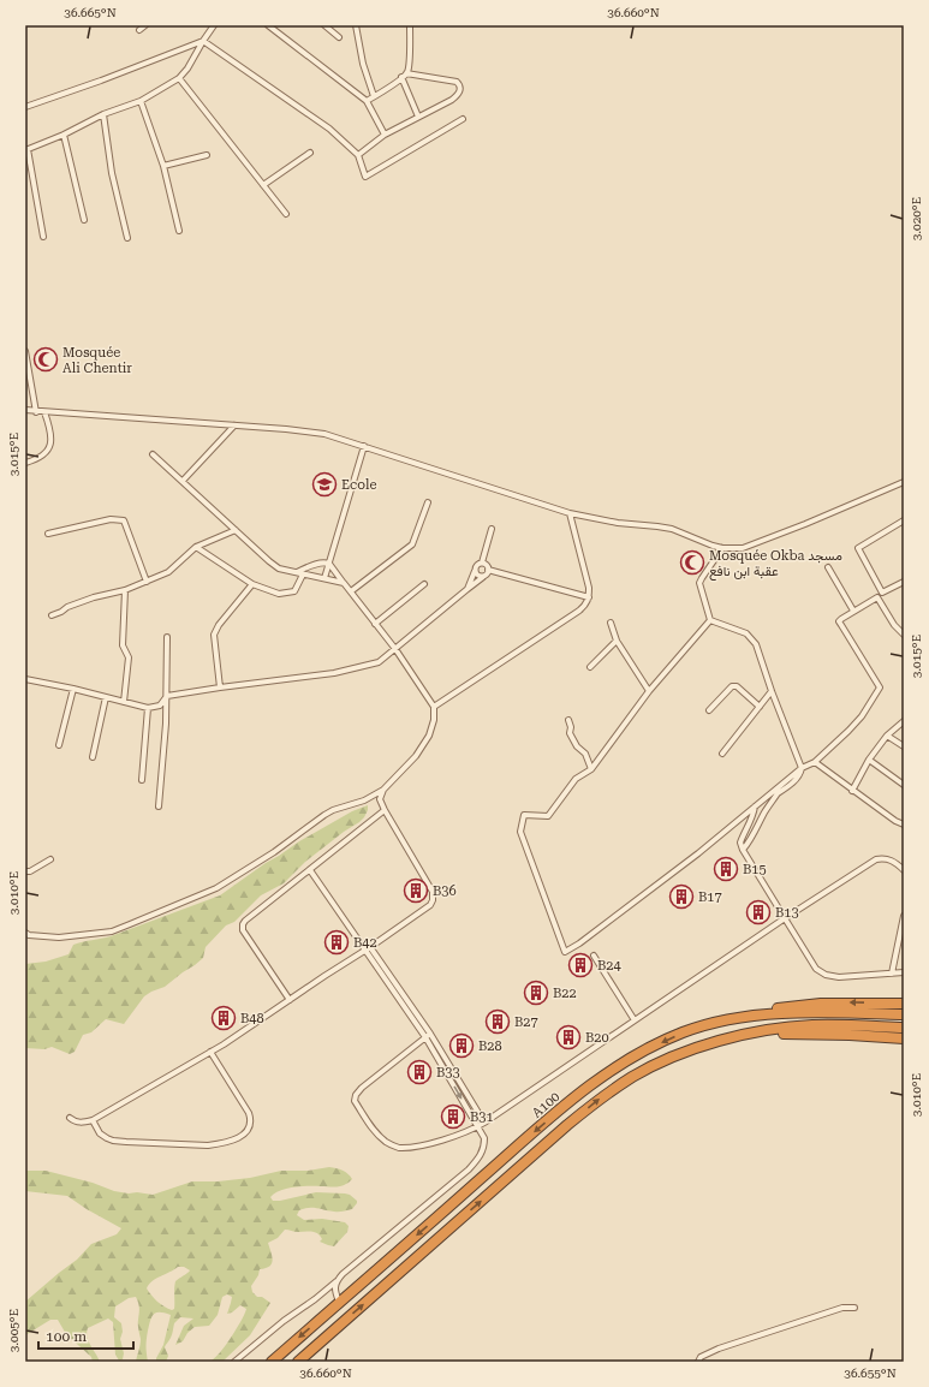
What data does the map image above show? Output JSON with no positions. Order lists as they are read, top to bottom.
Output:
{
  "streets": {
    "highway": ["A100"]
  },
  "places": {
    "mosque": ["Mosquée Ali Chentir", "Mosquée Okba مسجد عقبة ابن نافع"],
    "school or university": ["Ecole"],
    "building": [
      "B15",
      "B36",
      "B17",
      "B13",
      "B42",
      "B24",
      "B22",
      "B48",
      "B27",
      "B20",
      "B28",
      "B33",
      "B31"
    ]
  },
  "scale_bar": "100 m",
  "coordinates": [
    "36.665°N",
    "36.660°N",
    "3.020°E",
    "3.015°E",
    "3.010°E",
    "3.005°E",
    "36.655°N"
  ]
}
